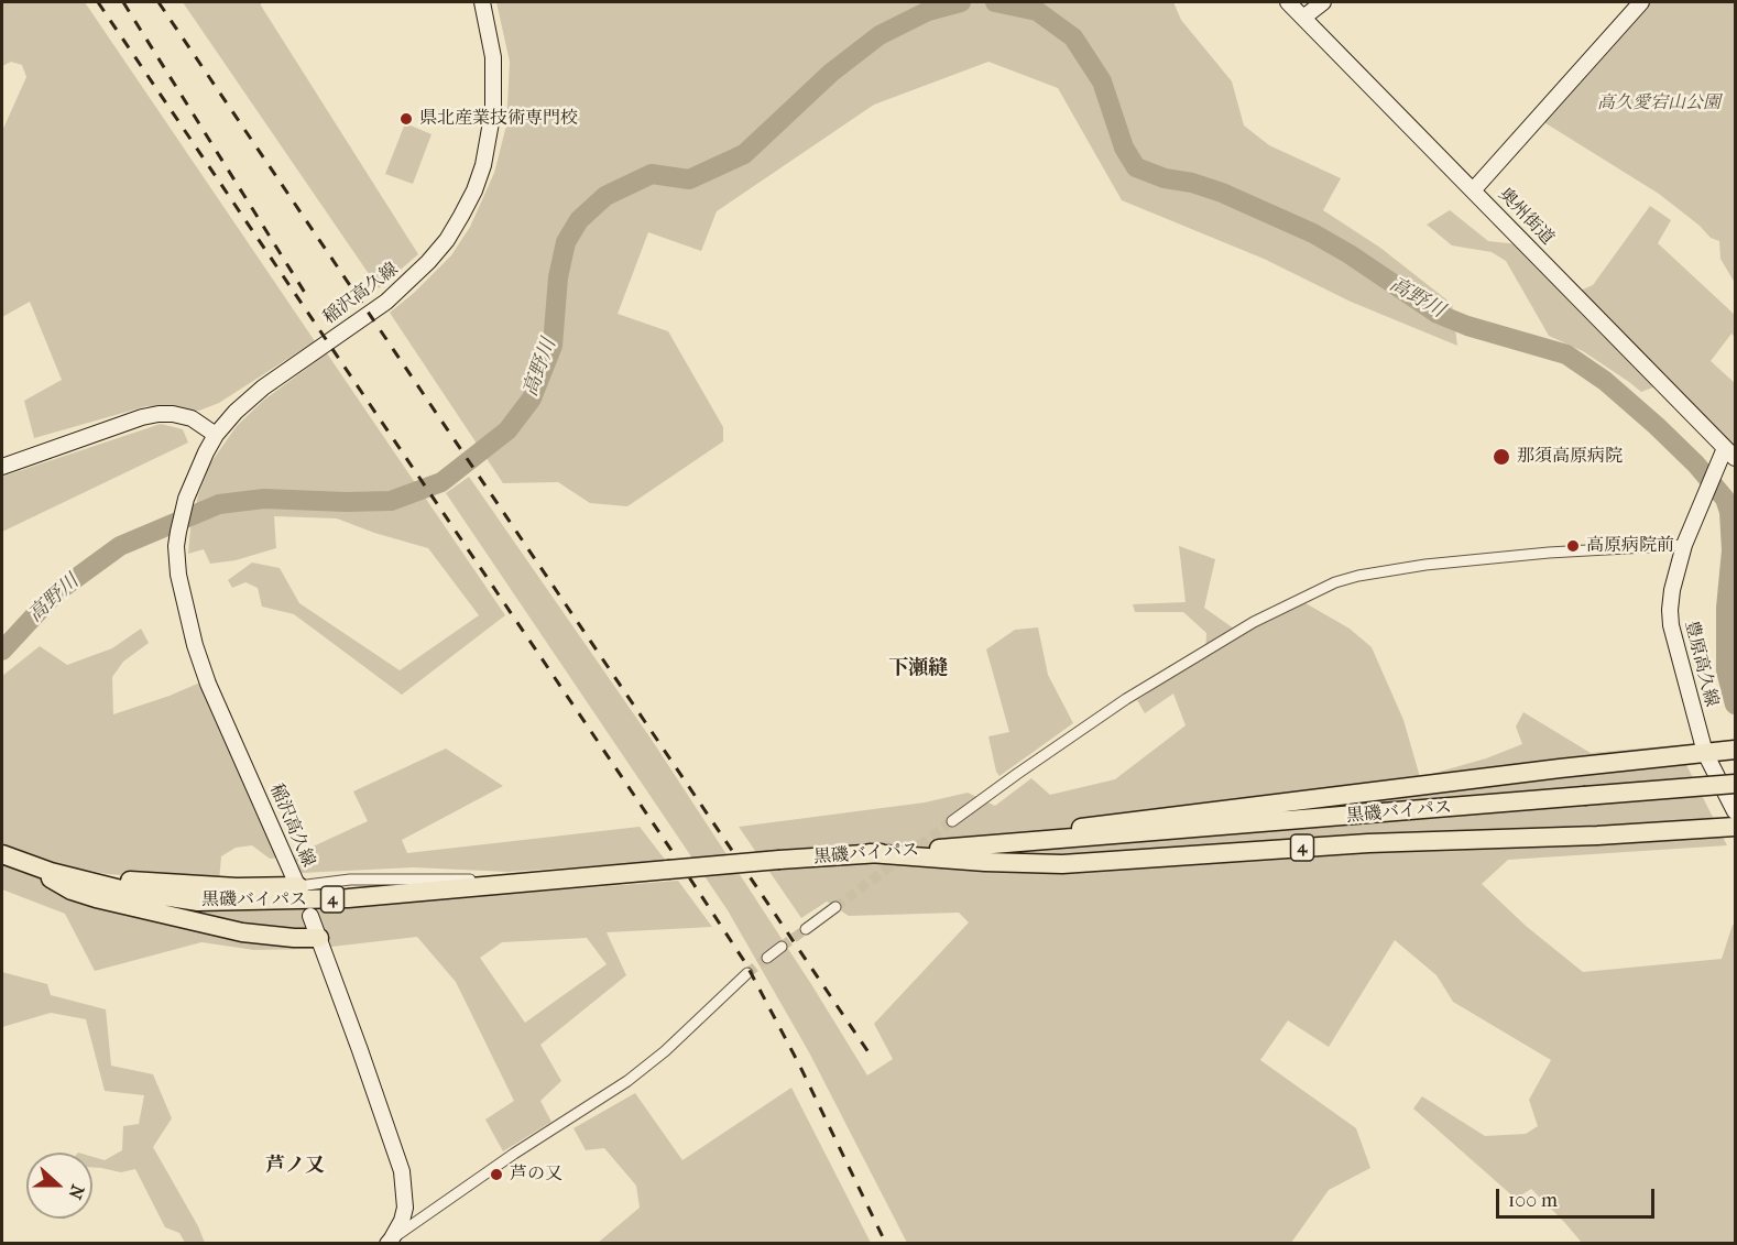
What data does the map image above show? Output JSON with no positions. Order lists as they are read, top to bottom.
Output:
{
  "streets": {
    "highway": ["黒磯バイパス", "4"],
    "main road": ["奥州街道", "稲沢高久線", "豊原高久線"]
  },
  "crossings": [
    ["奥州街道", "豊原高久線"],
    ["稲沢高久線", "4"],
    ["豊原高久線", "4"],
    ["黒磯バイパス", "4"]
  ],
  "districts": ["下瀬縫", "芦ノ又"],
  "water": ["高野川"],
  "parks": ["高久愛宕山公園"],
  "places": [
    "県北産業技術専門校",
    "那須高原病院",
    "高原病院前",
    "芦の又"
  ],
  "scale_bar": "100 m",
  "north": "right"
}
